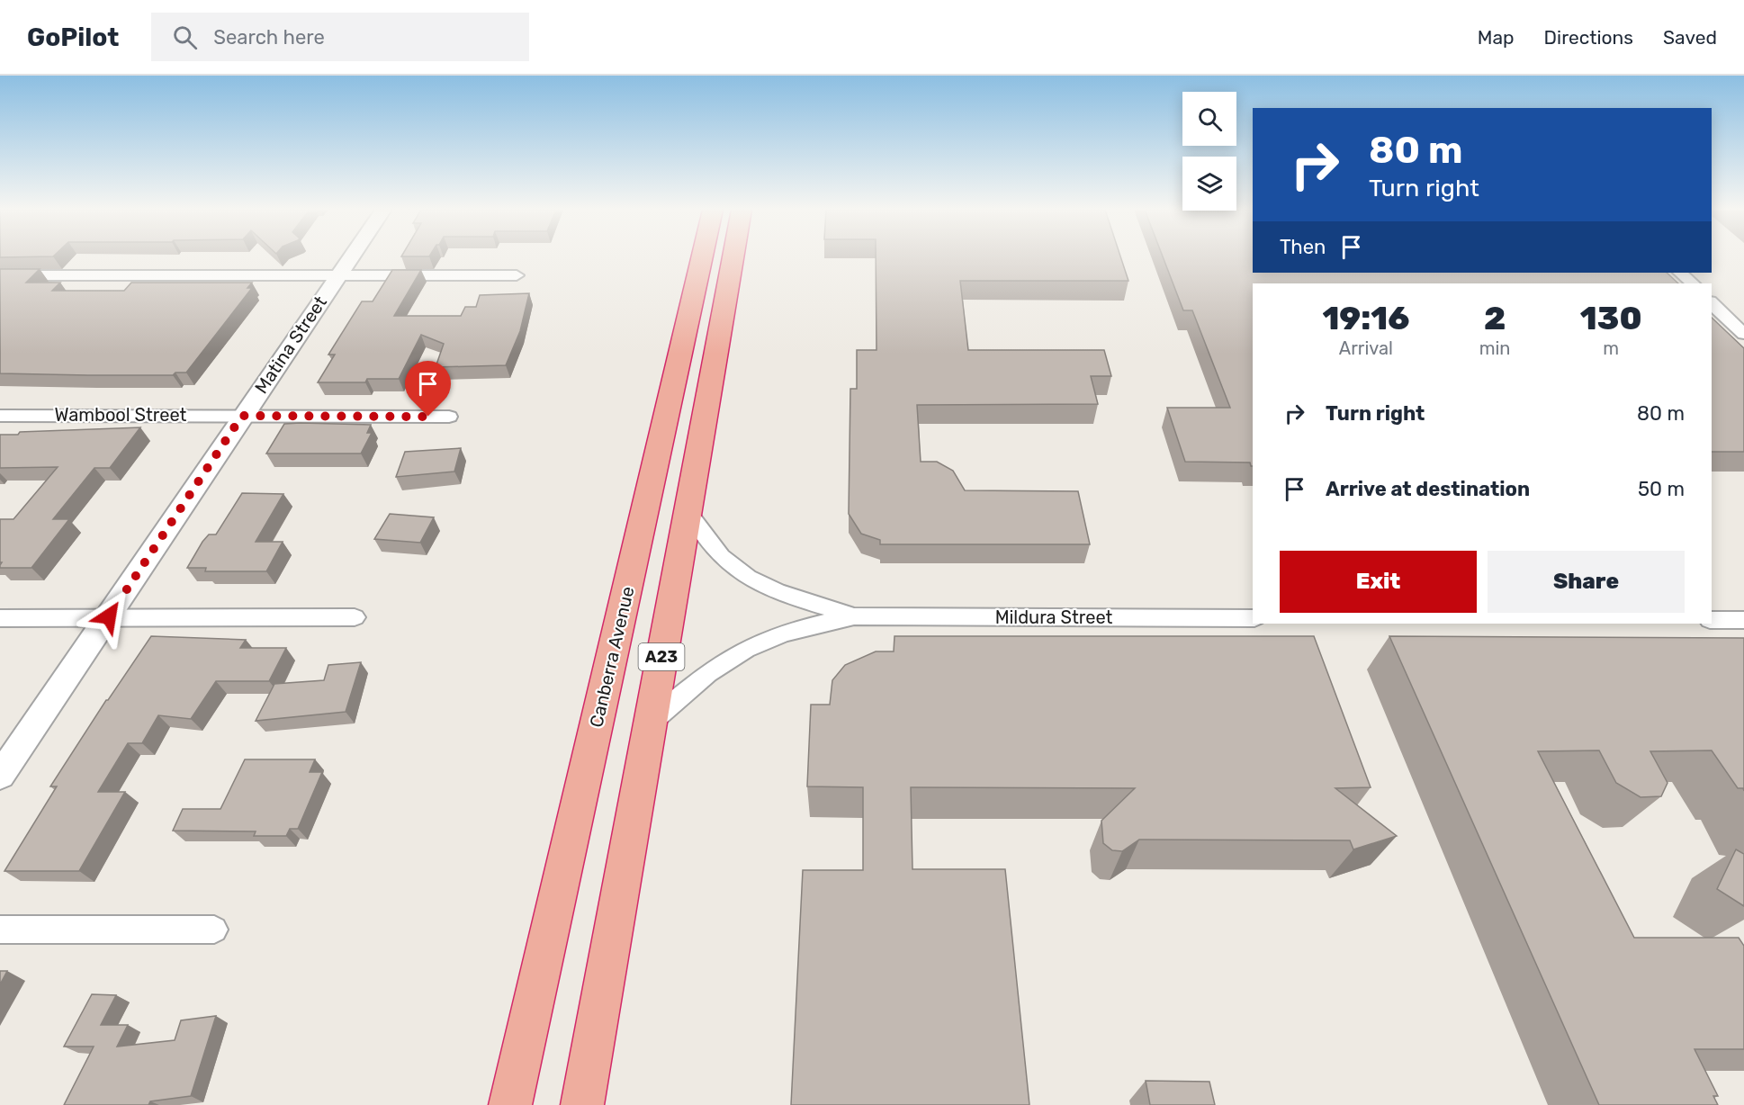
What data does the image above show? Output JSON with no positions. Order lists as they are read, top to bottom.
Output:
{
  "streets": {
    "highway": ["Canberra Avenue", "A23"],
    "street": ["Matina Street", "Wambool Street", "Mildura Street"]
  },
  "crossings": [
    ["Matina Street", "Wambool Street"],
    ["Mildura Street", "A23"]
  ],
  "page": {
    "header": "GoPilot",
    "search": "Search here",
    "nav": ["Map", "Directions", "Saved"],
    "turn": ["80 m", "Turn right"],
    "then": "Then",
    "eta": [
      "19:16",
      "Arrival",
      "2",
      "min",
      "130",
      "m"
    ],
    "list": [
      {
        "name": "Turn right",
        "value": "80 m"
      },
      {
        "name": "Arrive at destination",
        "value": "50 m"
      }
    ],
    "buttons": ["Exit", "Share"]
  }
}
